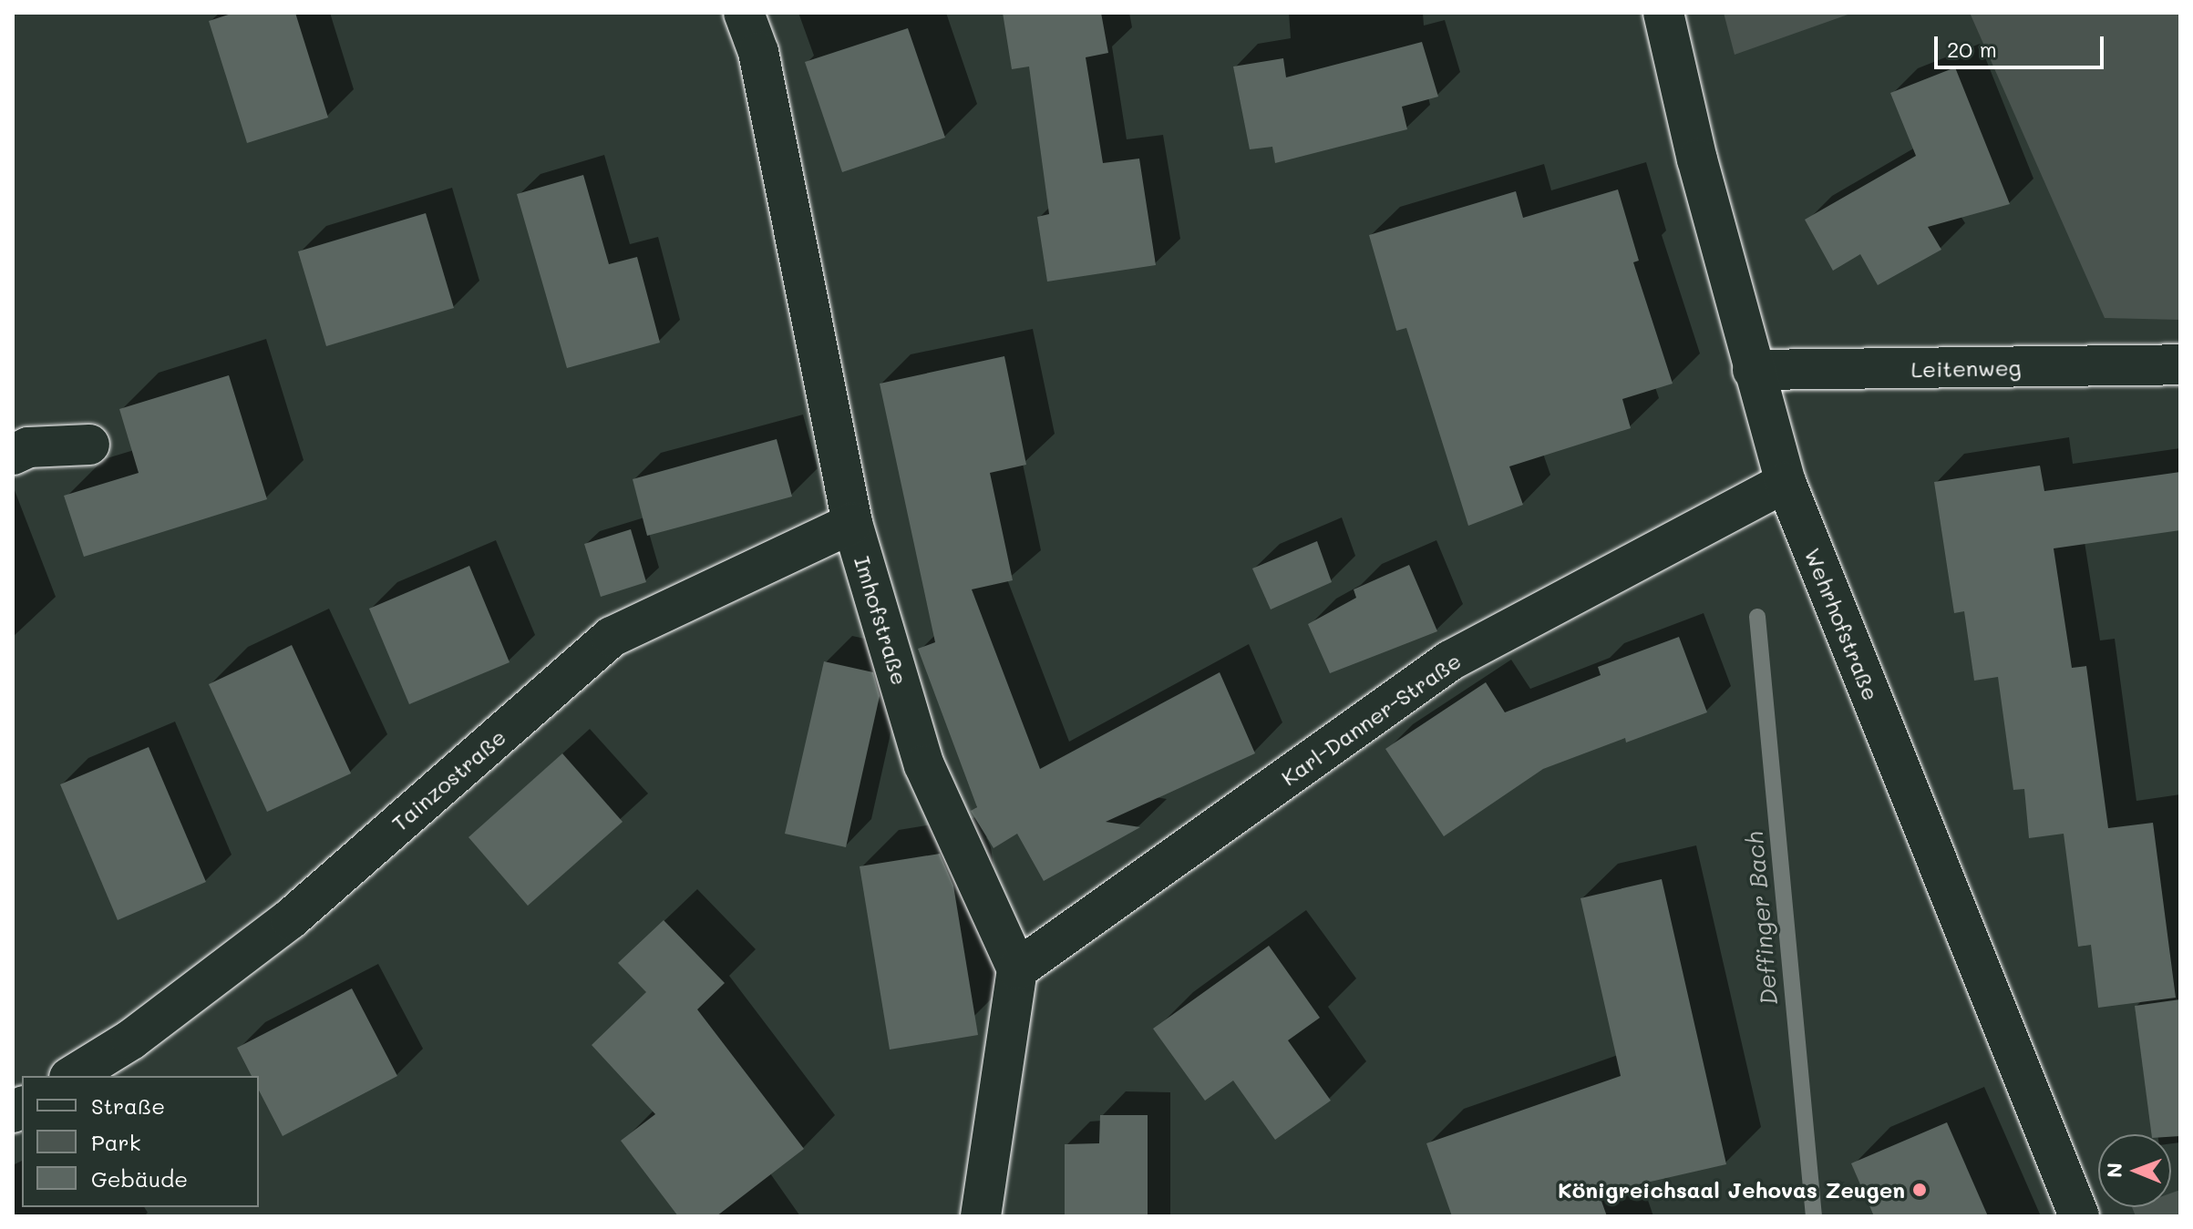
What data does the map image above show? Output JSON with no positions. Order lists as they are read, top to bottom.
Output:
{
  "streets": {
    "street": [
      "Leitenweg",
      "Imhofstraße",
      "Wehrhofstraße",
      "Karl-Danner-Straße",
      "Tainzostraße"
    ]
  },
  "crossings": [
    ["Leitenweg", "Wehrhofstraße"],
    ["Imhofstraße", "Karl-Danner-Straße"],
    ["Imhofstraße", "Tainzostraße"],
    ["Wehrhofstraße", "Karl-Danner-Straße"]
  ],
  "water": ["Deffinger Bach"],
  "places": ["Königreichsaal Jehovas Zeugen"],
  "legend": ["Straße", "Park", "Gebäude"],
  "scale_bar": "20 m",
  "north": "left"
}
